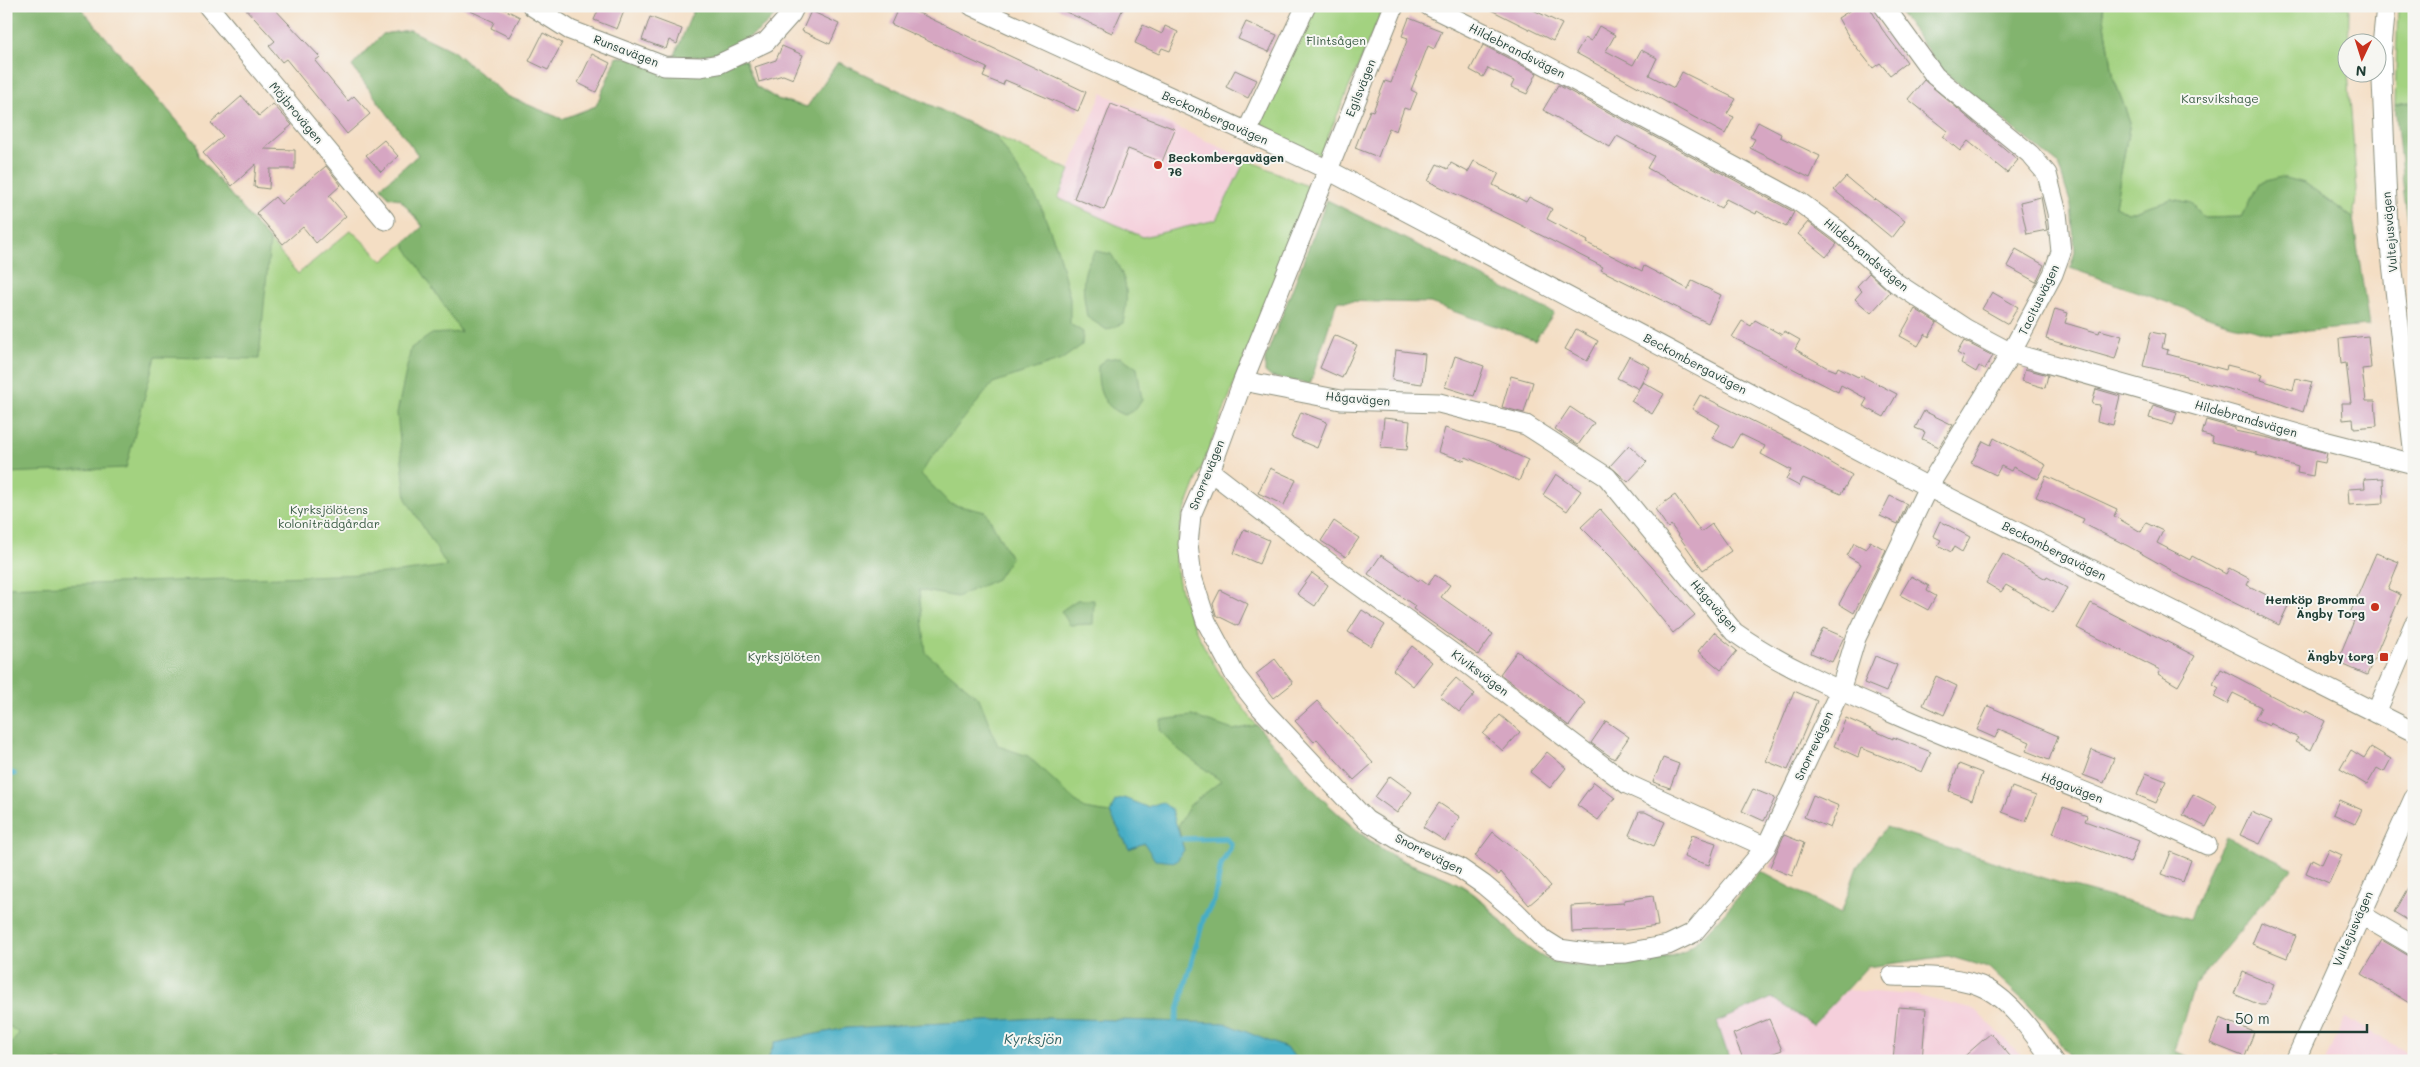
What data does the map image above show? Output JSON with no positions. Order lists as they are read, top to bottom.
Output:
{
  "streets": {
    "street": [
      "Runsavägen",
      "Hildebrandsvägen",
      "Egilsvägen",
      "Möjbrovägen",
      "Beckombergavägen",
      "Vultejusvägen",
      "Tacitusvägen",
      "Hågavägen",
      "Snorrevägen",
      "Kiviksvägen"
    ]
  },
  "crossings": [
    ["Hildebrandsvägen", "Tacitusvägen"],
    ["Egilsvägen", "Beckombergavägen"],
    ["Egilsvägen", "Snorrevägen"],
    ["Beckombergavägen", "Tacitusvägen"],
    ["Beckombergavägen", "Snorrevägen"],
    ["Tacitusvägen", "Snorrevägen"],
    ["Hågavägen", "Snorrevägen"],
    ["Snorrevägen", "Kiviksvägen"]
  ],
  "water": ["Kyrksjön"],
  "parks": [
    "Flintsågen",
    "Karsvikshage",
    "Kyrksjölötens koloniträdgårdar",
    "Kyrksjölöten"
  ],
  "places": {
    "other": ["Beckombergavägen 76", "Hemköp Bromma Ängby Torg"],
    "transit": ["Ängby torg"]
  },
  "scale_bar": "50 m",
  "north": "bottom"
}
